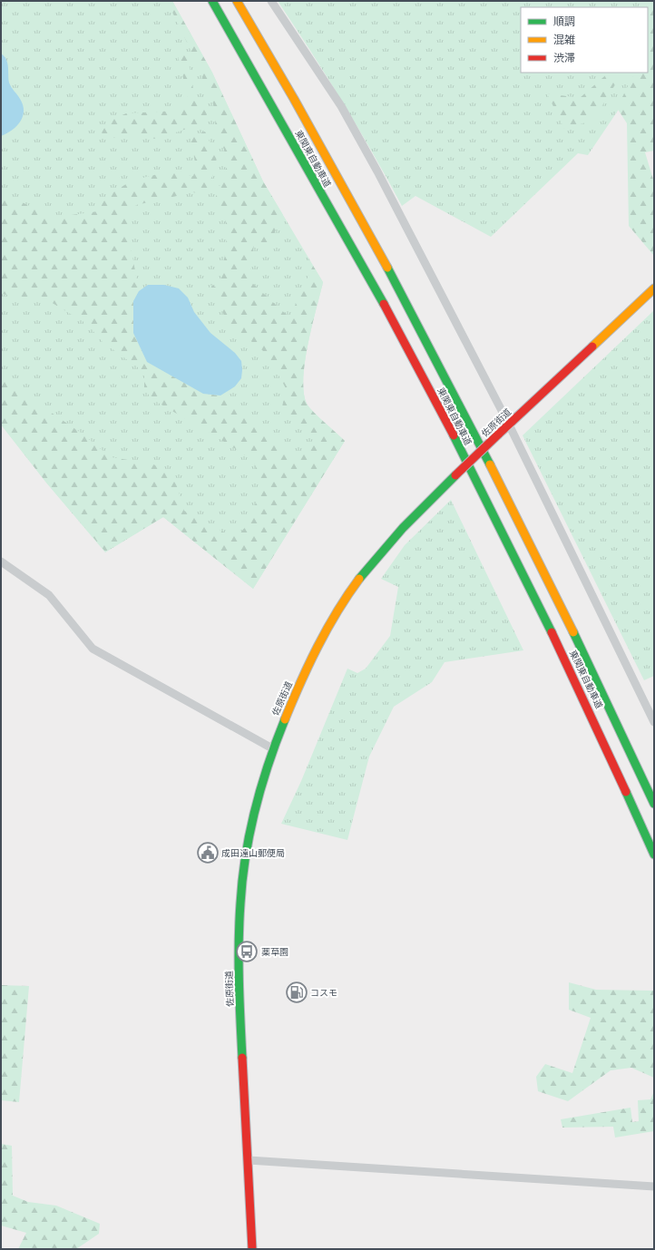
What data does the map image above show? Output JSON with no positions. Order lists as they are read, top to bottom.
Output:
{
  "streets": {
    "highway": ["東関東自動車道", "佐原街道"]
  },
  "places": {
    "public building": ["成田遠山郵便局"],
    "bus stop": ["薬草園"],
    "fuel station": ["コスモ"]
  },
  "legend": ["順調", "混雑", "渋滞"]
}
